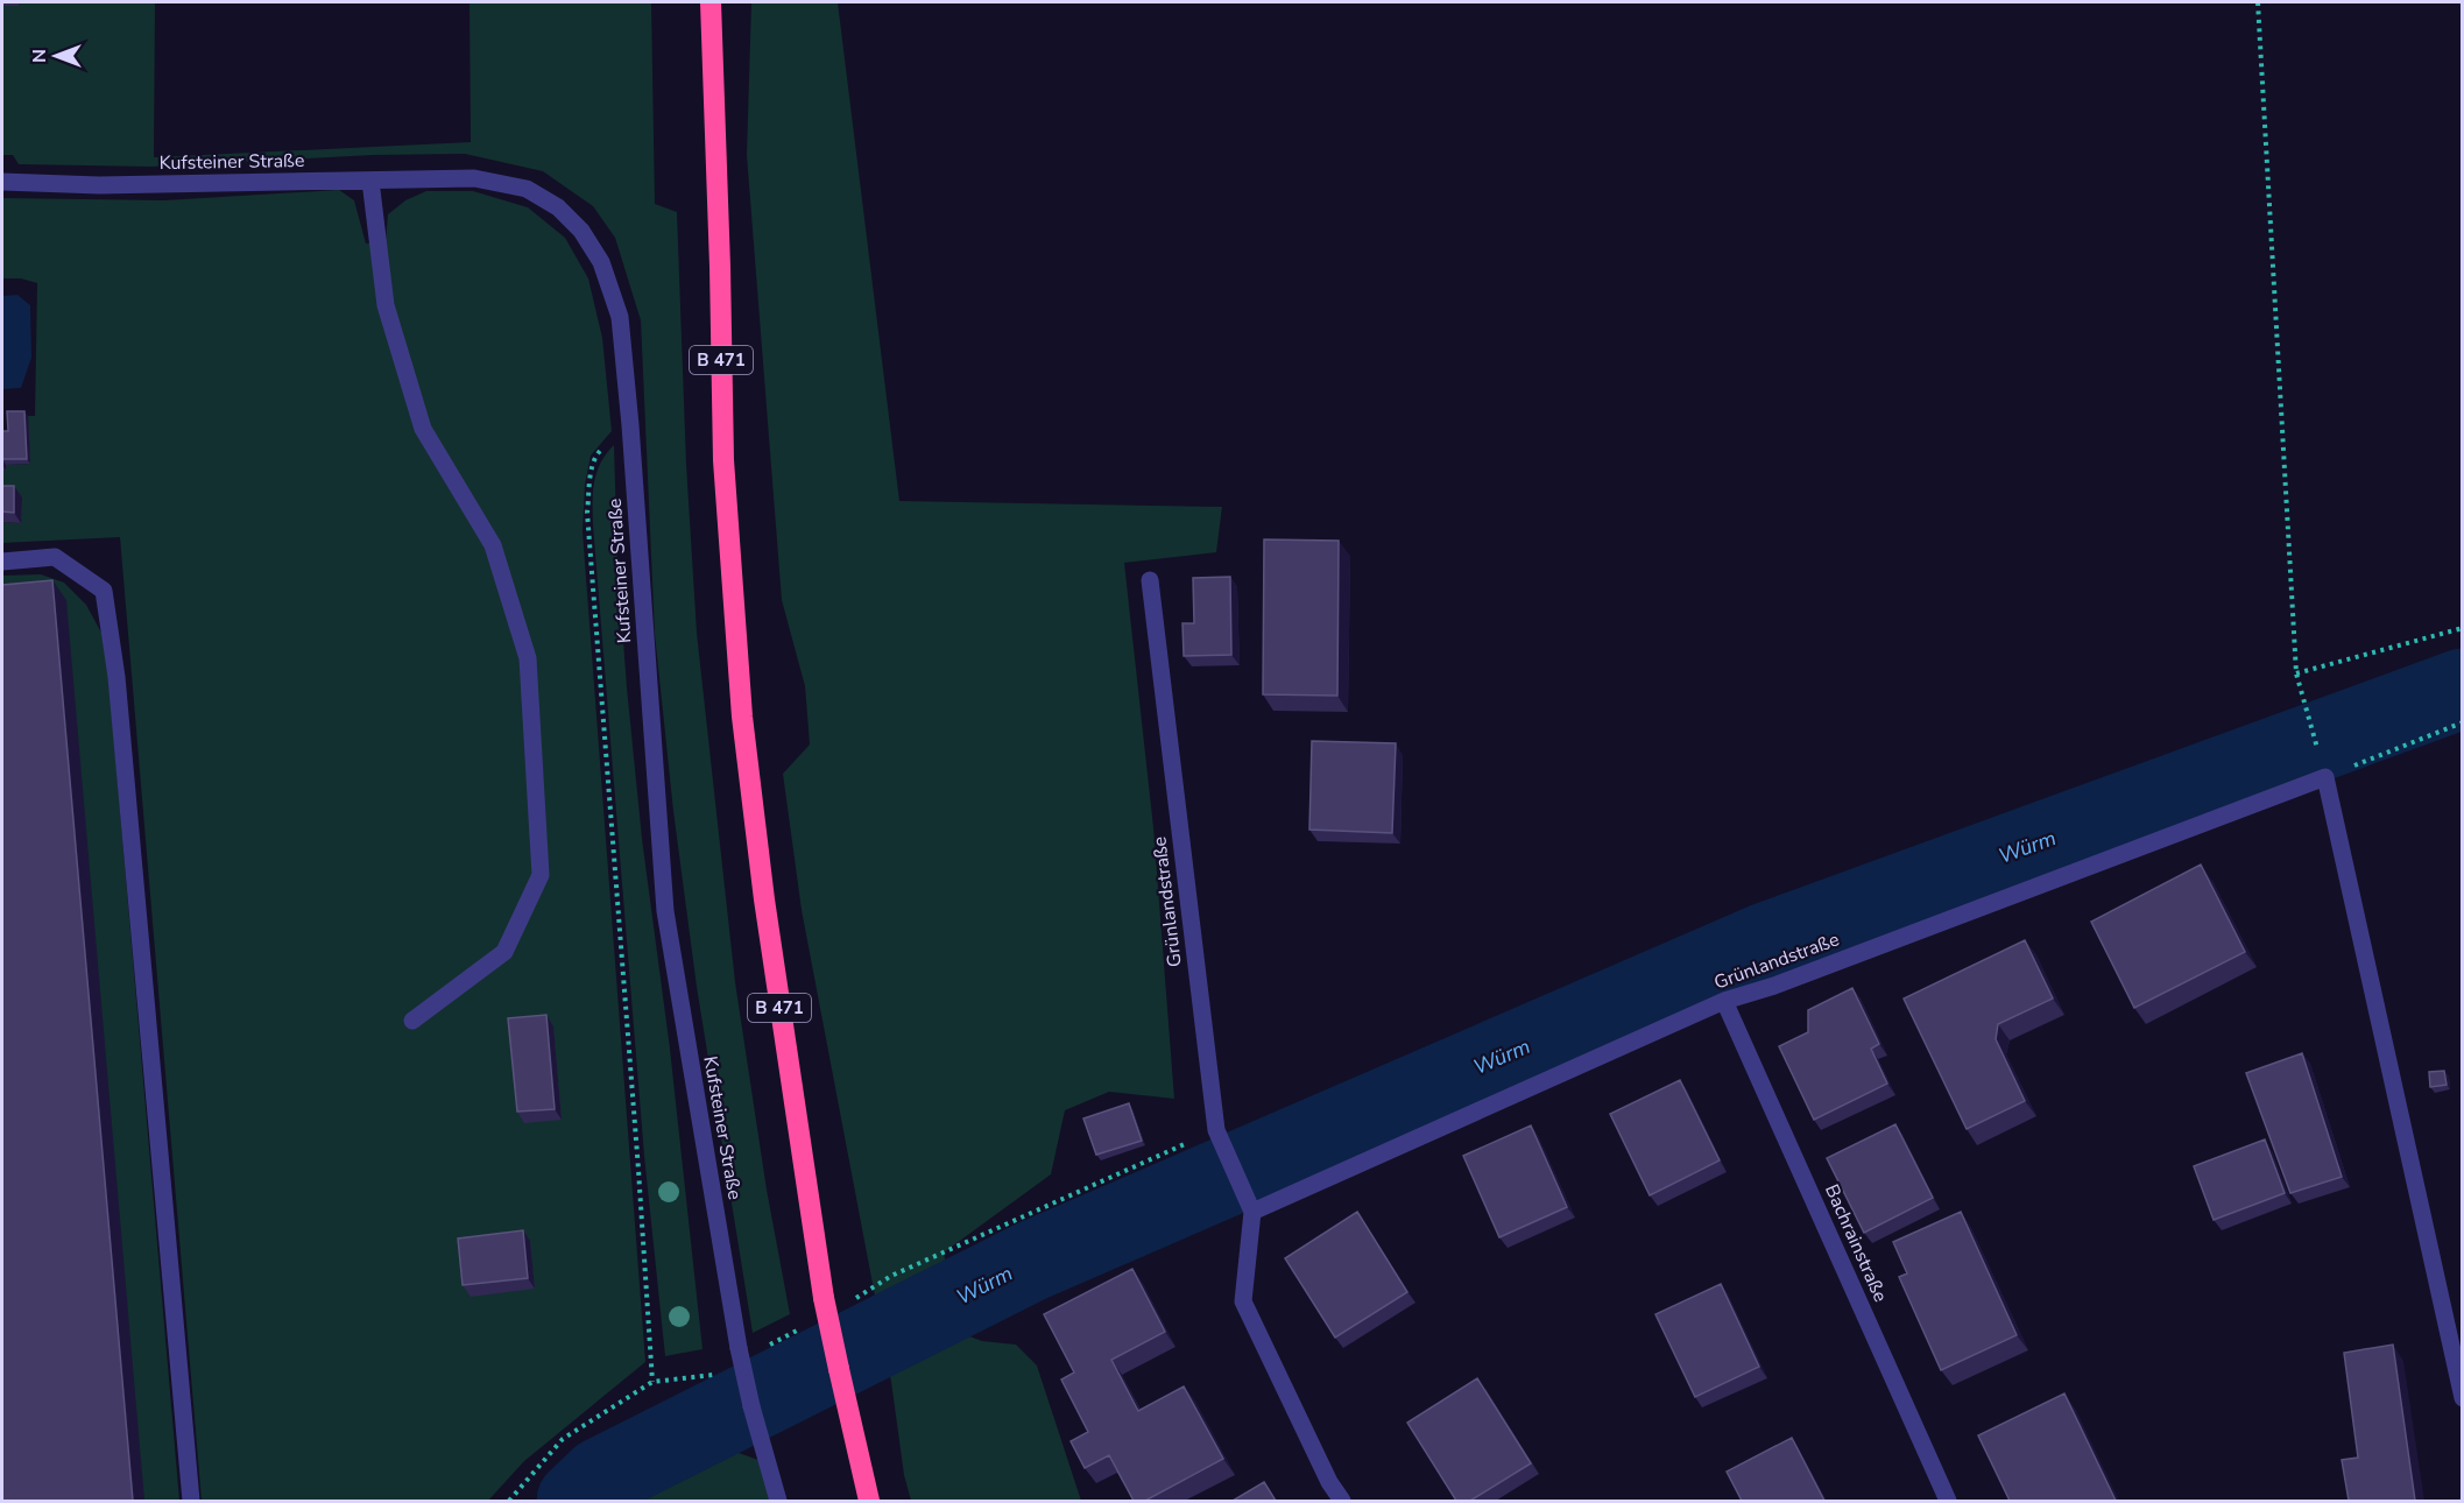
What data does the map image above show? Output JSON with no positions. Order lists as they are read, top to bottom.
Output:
{
  "streets": {
    "highway": ["B 471"],
    "street": ["Kufsteiner Straße", "Grünlandstraße", "Bachrainstraße"]
  },
  "crossings": [
    ["Grünlandstraße", "Bachrainstraße"]
  ],
  "water": ["Würm"],
  "north": "left"
}
